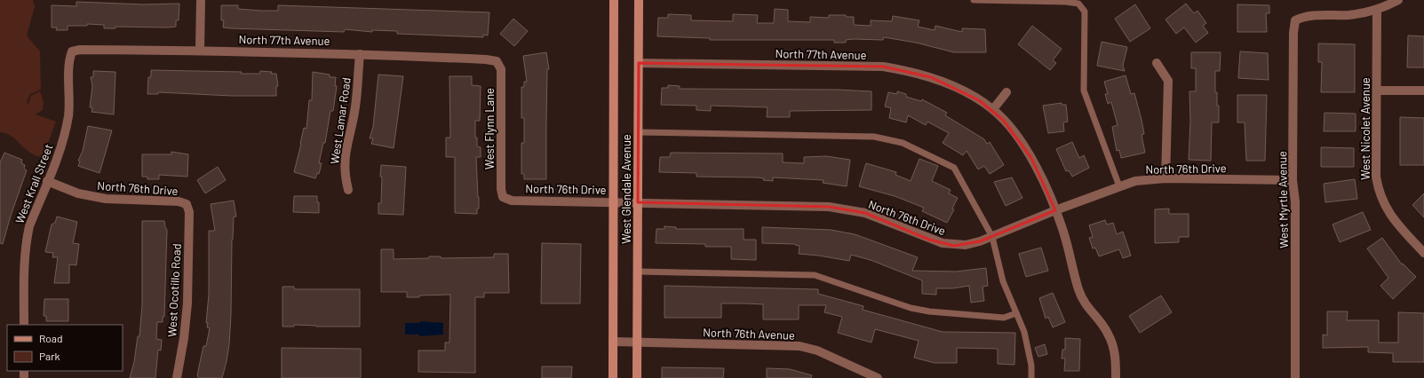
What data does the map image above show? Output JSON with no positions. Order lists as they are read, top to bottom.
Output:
{
  "streets": {
    "main road": ["West Glendale Avenue"],
    "street": [
      "North 77th Avenue",
      "West Lamar Road",
      "West Flynn Lane",
      "West Nicolet Avenue",
      "North 76th Drive",
      "West Krall Street",
      "West Myrtle Avenue",
      "West Ocotillo Road",
      "North 76th Avenue"
    ]
  },
  "crossings": [
    ["North 77th Avenue", "West Lamar Road"],
    ["North 77th Avenue", "West Flynn Lane"],
    ["North 77th Avenue", "North 76th Drive"],
    ["North 77th Avenue", "West Krall Street"],
    ["North 77th Avenue", "West Glendale Avenue"],
    ["West Flynn Lane", "North 76th Drive"],
    ["West Nicolet Avenue", "West Myrtle Avenue"],
    ["North 76th Drive", "West Krall Street"],
    ["North 76th Drive", "West Glendale Avenue"],
    ["North 76th Drive", "West Myrtle Avenue"],
    ["North 76th Drive", "West Ocotillo Road"],
    ["West Glendale Avenue", "North 76th Avenue"]
  ],
  "legend": ["Road", "Park"]
}
